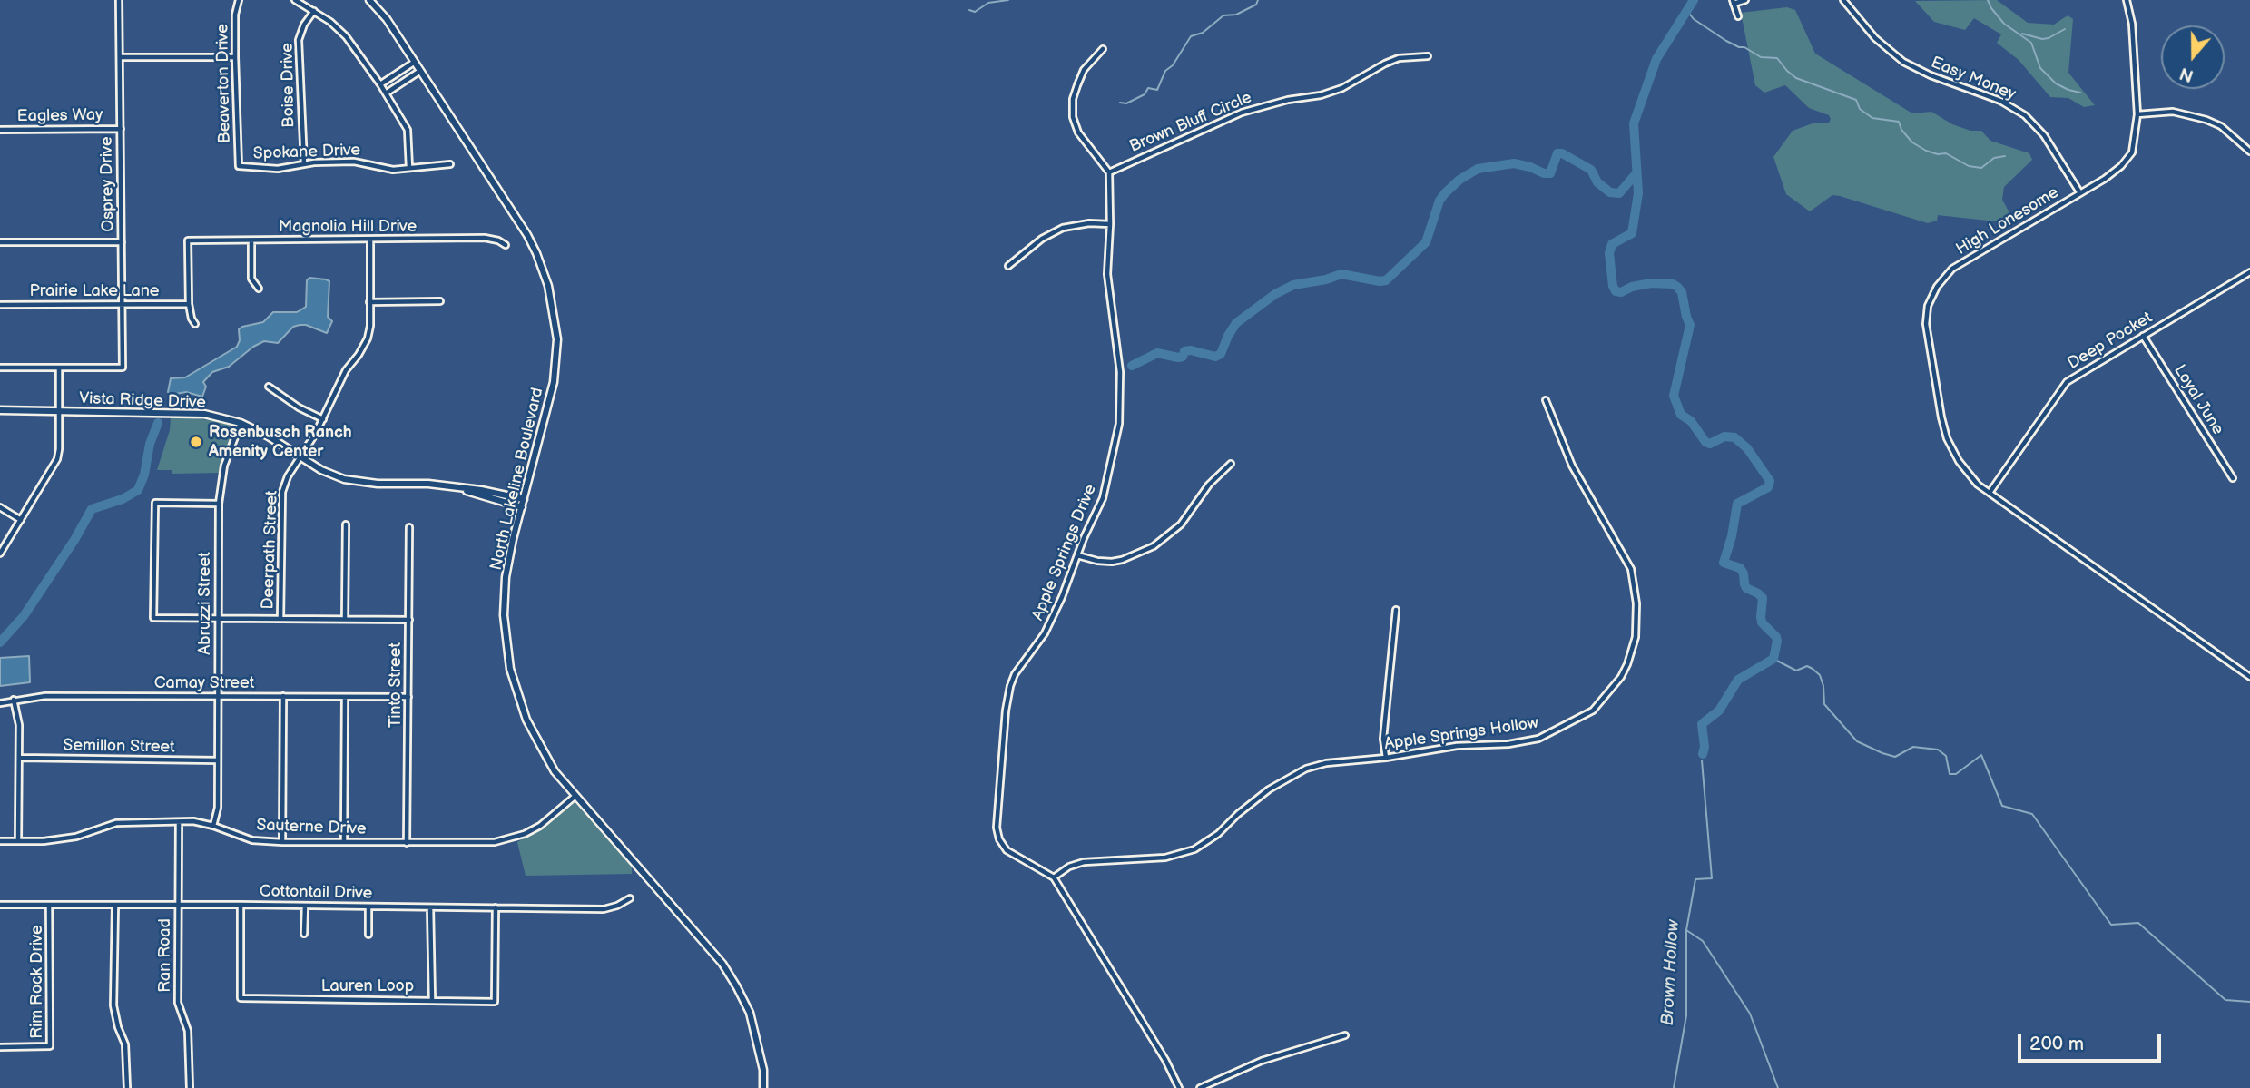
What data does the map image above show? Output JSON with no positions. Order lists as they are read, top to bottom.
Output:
{
  "streets": {
    "street": [
      "Easy Money",
      "Beaverton Drive",
      "Boise Drive",
      "Eagles Way",
      "Brown Bluff Circle",
      "Spokane Drive",
      "Osprey Drive",
      "High Lonesome",
      "Magnolia Hill Drive",
      "Prairie Lake Lane",
      "Deep Pocket",
      "Loyal June",
      "Vista Ridge Drive",
      "North Lakeline Boulevard",
      "Deerpath Street",
      "Apple Springs Drive",
      "Abruzzi Street",
      "Camay Street",
      "Tinto Street",
      "Apple Springs Hollow",
      "Semillon Street",
      "Sauterne Drive",
      "Cottontail Drive",
      "Ran Road",
      "Rim Rock Drive",
      "Lauren Loop"
    ]
  },
  "crossings": [
    ["Easy Money", "High Lonesome"],
    ["Beaverton Drive", "Spokane Drive"],
    ["Boise Drive", "Spokane Drive"],
    ["Eagles Way", "Osprey Drive"],
    ["Brown Bluff Circle", "Apple Springs Drive"],
    ["Osprey Drive", "Prairie Lake Lane"],
    ["High Lonesome", "Deep Pocket"],
    ["Magnolia Hill Drive", "Prairie Lake Lane"],
    ["Magnolia Hill Drive", "Deerpath Street"],
    ["Deep Pocket", "Loyal June"],
    ["Vista Ridge Drive", "North Lakeline Boulevard"],
    ["Vista Ridge Drive", "Deerpath Street"],
    ["Vista Ridge Drive", "Abruzzi Street"],
    ["North Lakeline Boulevard", "Sauterne Drive"],
    ["Apple Springs Drive", "Apple Springs Hollow"],
    ["Abruzzi Street", "Camay Street"],
    ["Abruzzi Street", "Semillon Street"],
    ["Abruzzi Street", "Sauterne Drive"],
    ["Camay Street", "Tinto Street"],
    ["Tinto Street", "Sauterne Drive"],
    ["Sauterne Drive", "Ran Road"],
    ["Cottontail Drive", "Ran Road"],
    ["Cottontail Drive", "Rim Rock Drive"],
    ["Cottontail Drive", "Lauren Loop"]
  ],
  "water": ["Brown Hollow"],
  "places": ["Rosenbusch Ranch Amenity Center"],
  "scale_bar": "200 m",
  "north": "bottom"
}
